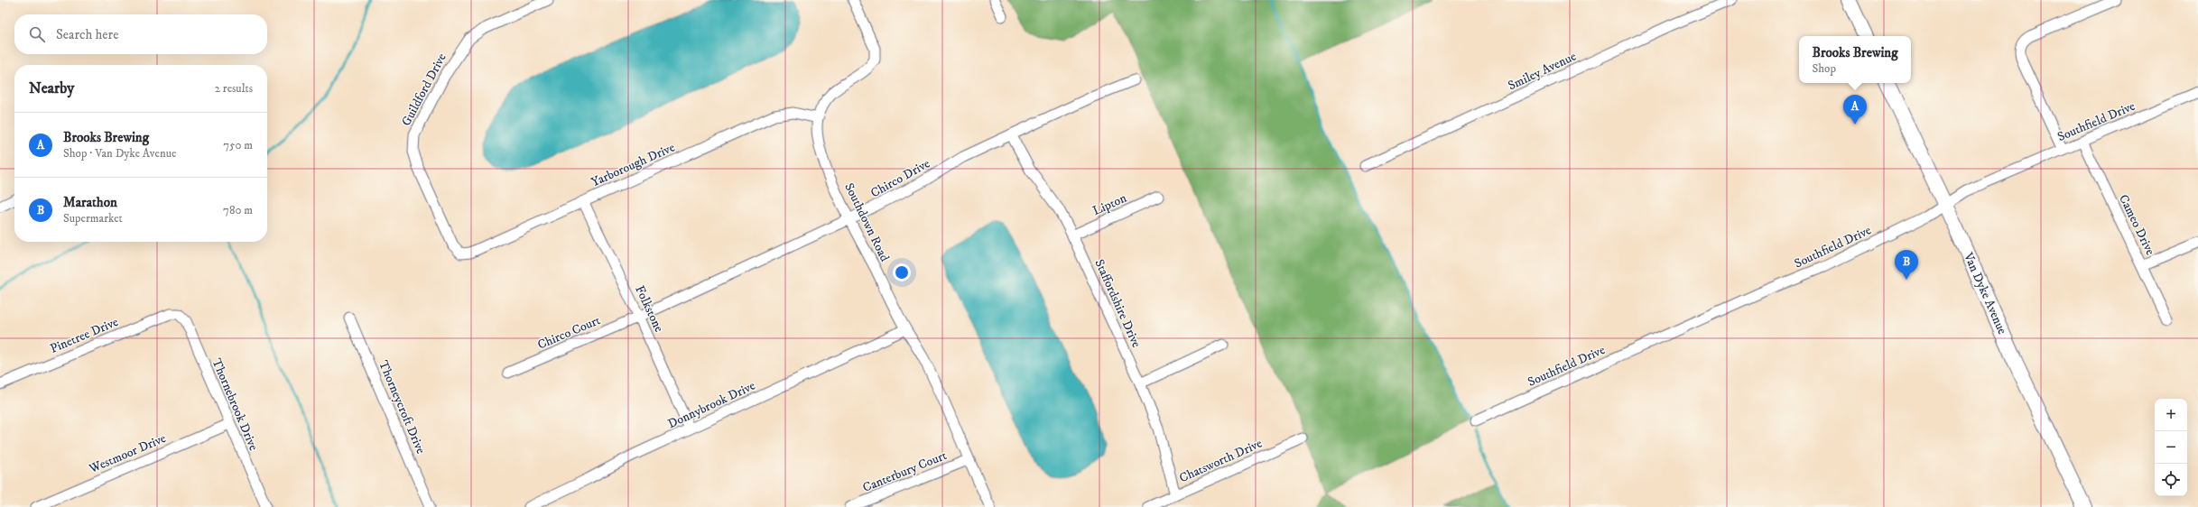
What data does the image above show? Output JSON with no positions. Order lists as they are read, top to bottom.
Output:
{
  "streets": {
    "main road": ["Van Dyke Avenue"],
    "street": [
      "Smiley Avenue",
      "Guildford Drive",
      "Southfield Drive",
      "Yarborough Drive",
      "Chirco Drive",
      "Lipton",
      "Southdown Road",
      "Cameo Drive",
      "Staffordshire Drive",
      "Folkstone",
      "Chirco Court",
      "Pinetree Drive",
      "Thornebrook Drive",
      "Donnybrook Drive",
      "Thorneycroft Drive",
      "Westmoor Drive",
      "Chatsworth Drive",
      "Canterbury Court"
    ]
  },
  "crossings": [
    ["Guildford Drive", "Yarborough Drive"],
    ["Southfield Drive", "Cameo Drive"],
    ["Southfield Drive", "Van Dyke Avenue"],
    ["Yarborough Drive", "Southdown Road"],
    ["Yarborough Drive", "Folkstone"],
    ["Chirco Drive", "Southdown Road"],
    ["Chirco Drive", "Staffordshire Drive"],
    ["Chirco Drive", "Folkstone"],
    ["Chirco Drive", "Chirco Court"],
    ["Lipton", "Staffordshire Drive"],
    ["Southdown Road", "Donnybrook Drive"],
    ["Southdown Road", "Canterbury Court"],
    ["Staffordshire Drive", "Chatsworth Drive"],
    ["Folkstone", "Chirco Court"],
    ["Folkstone", "Donnybrook Drive"],
    ["Pinetree Drive", "Thornebrook Drive"],
    ["Thornebrook Drive", "Westmoor Drive"]
  ],
  "page": {
    "search": "Search here",
    "popup": ["Brooks Brewing", "Shop"],
    "heading": ["Nearby", "2 results"],
    "pins": ["A", "B"],
    "list": [
      {
        "mark": "A",
        "name": "Brooks Brewing",
        "note": "Shop · Van Dyke Avenue",
        "value": "750 m"
      },
      {
        "mark": "B",
        "name": "Marathon",
        "note": "Supermarket",
        "value": "780 m"
      }
    ],
    "map_buttons": ["+", "−"]
  }
}
